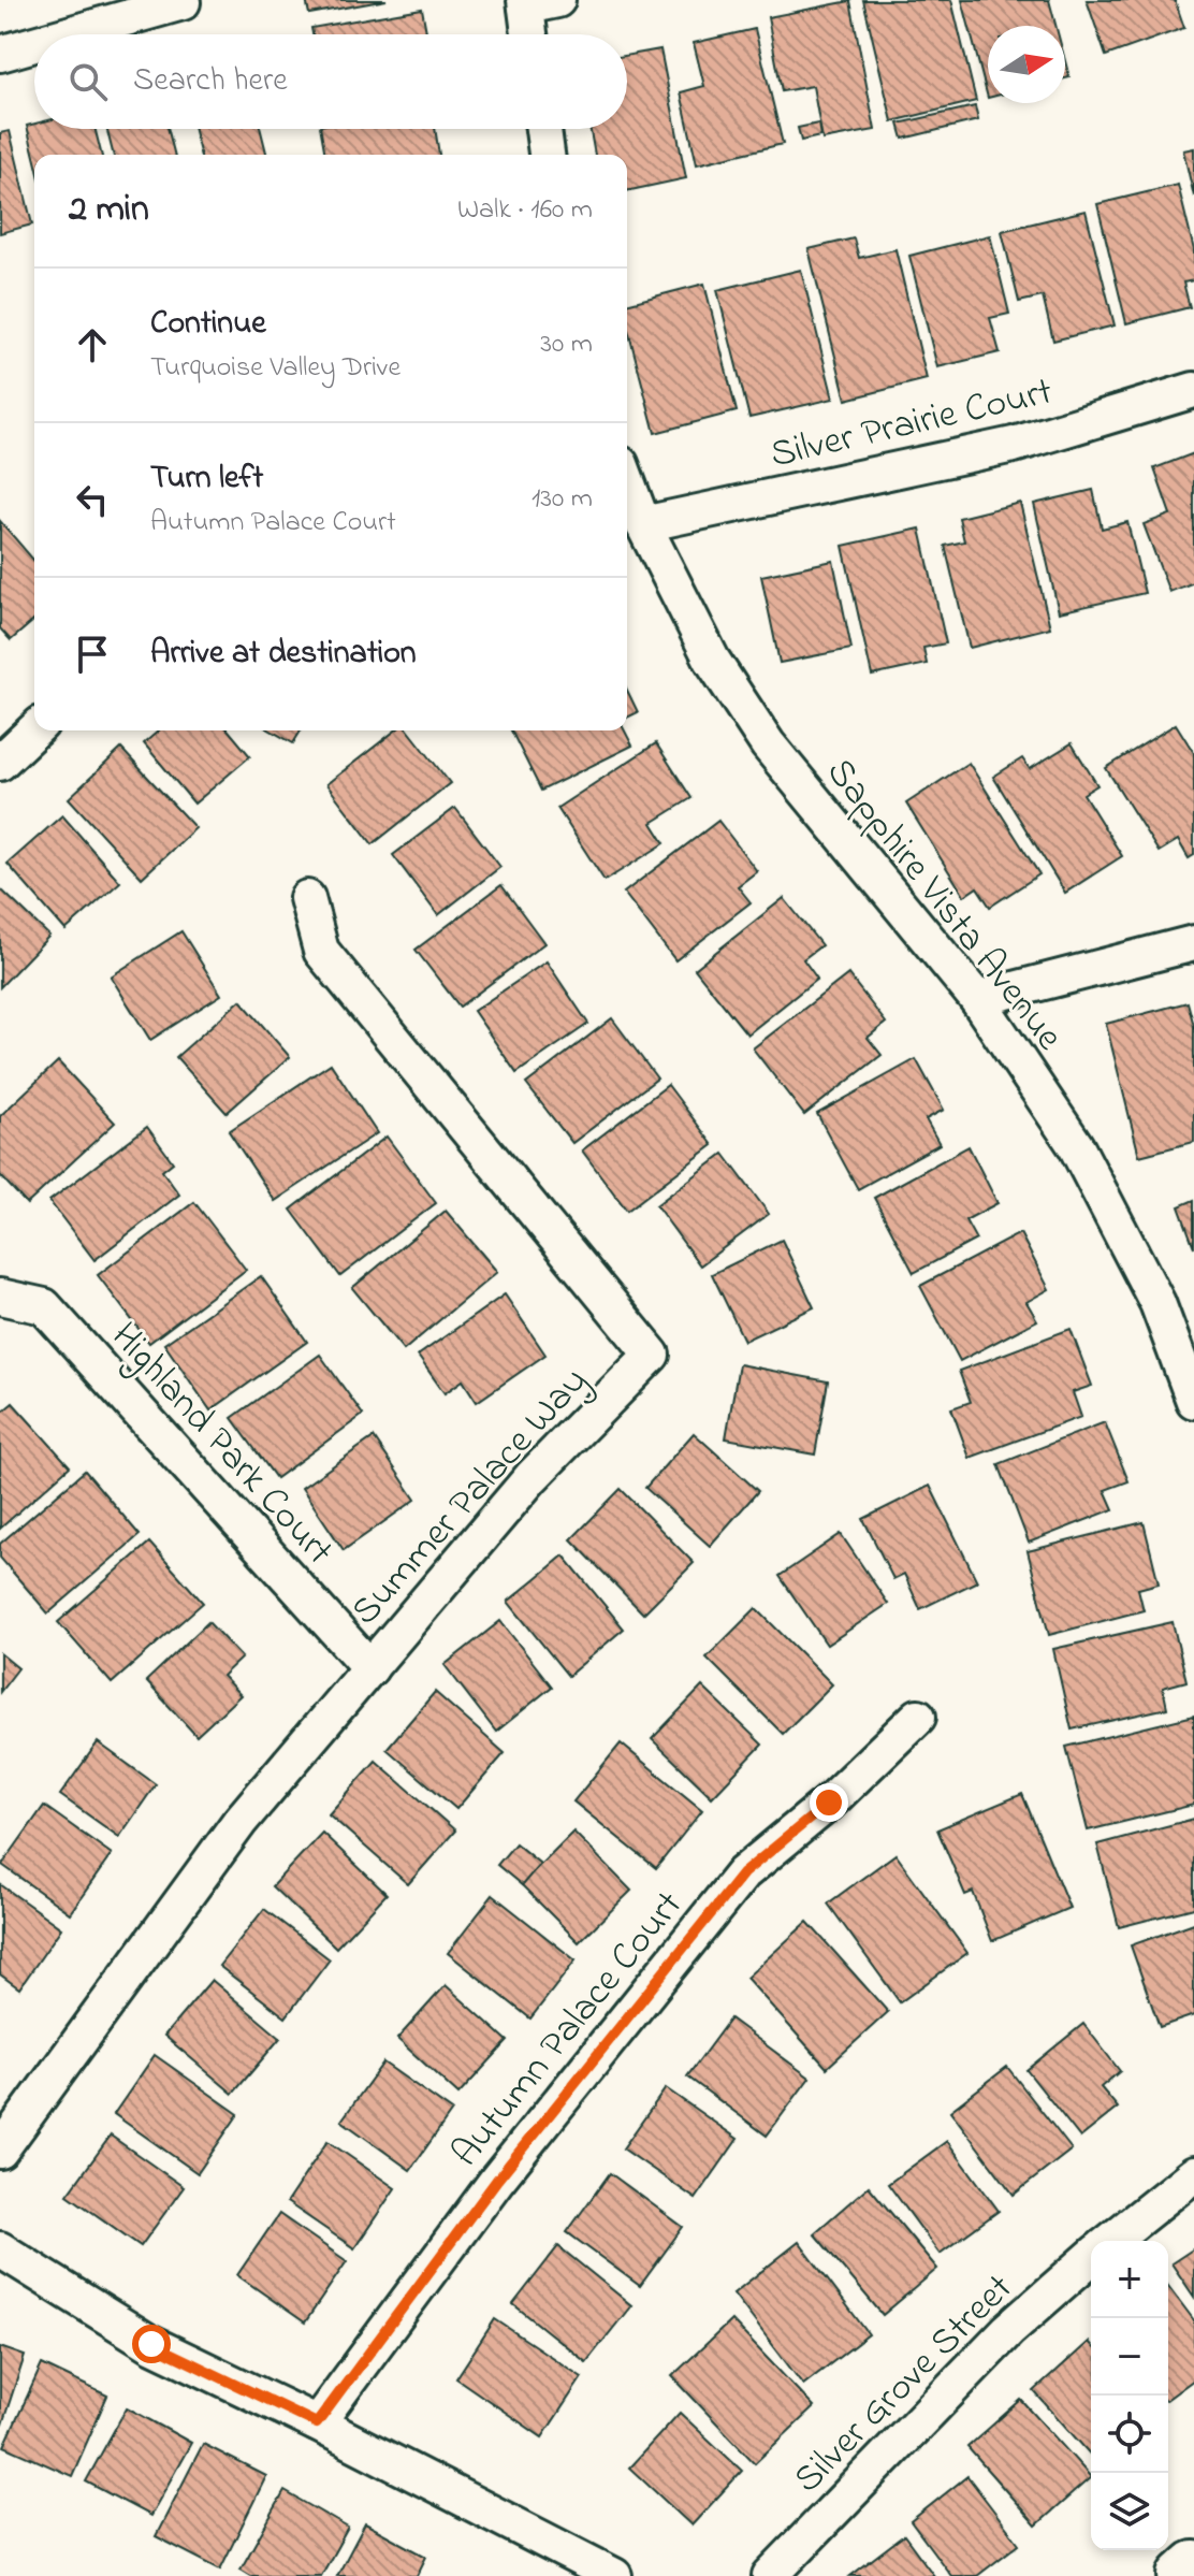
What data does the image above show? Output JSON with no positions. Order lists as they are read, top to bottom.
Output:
{
  "streets": {
    "street": [
      "Silver Prairie Court",
      "Sapphire Vista Avenue",
      "Highland Park Court",
      "Summer Palace Way",
      "Autumn Palace Court",
      "Silver Grove Street"
    ]
  },
  "crossings": [
    ["Silver Prairie Court", "Sapphire Vista Avenue"],
    ["Highland Park Court", "Summer Palace Way"]
  ],
  "north": "right",
  "page": {
    "search": "Search here",
    "heading": ["2 min", "Walk · 160 m"],
    "list": [
      ["Continue", "Turquoise Valley Drive", "30 m"],
      ["Turn left", "Autumn Palace Court", "130 m"],
      "Arrive at destination"
    ],
    "map_buttons": ["+", "−"]
  }
}
